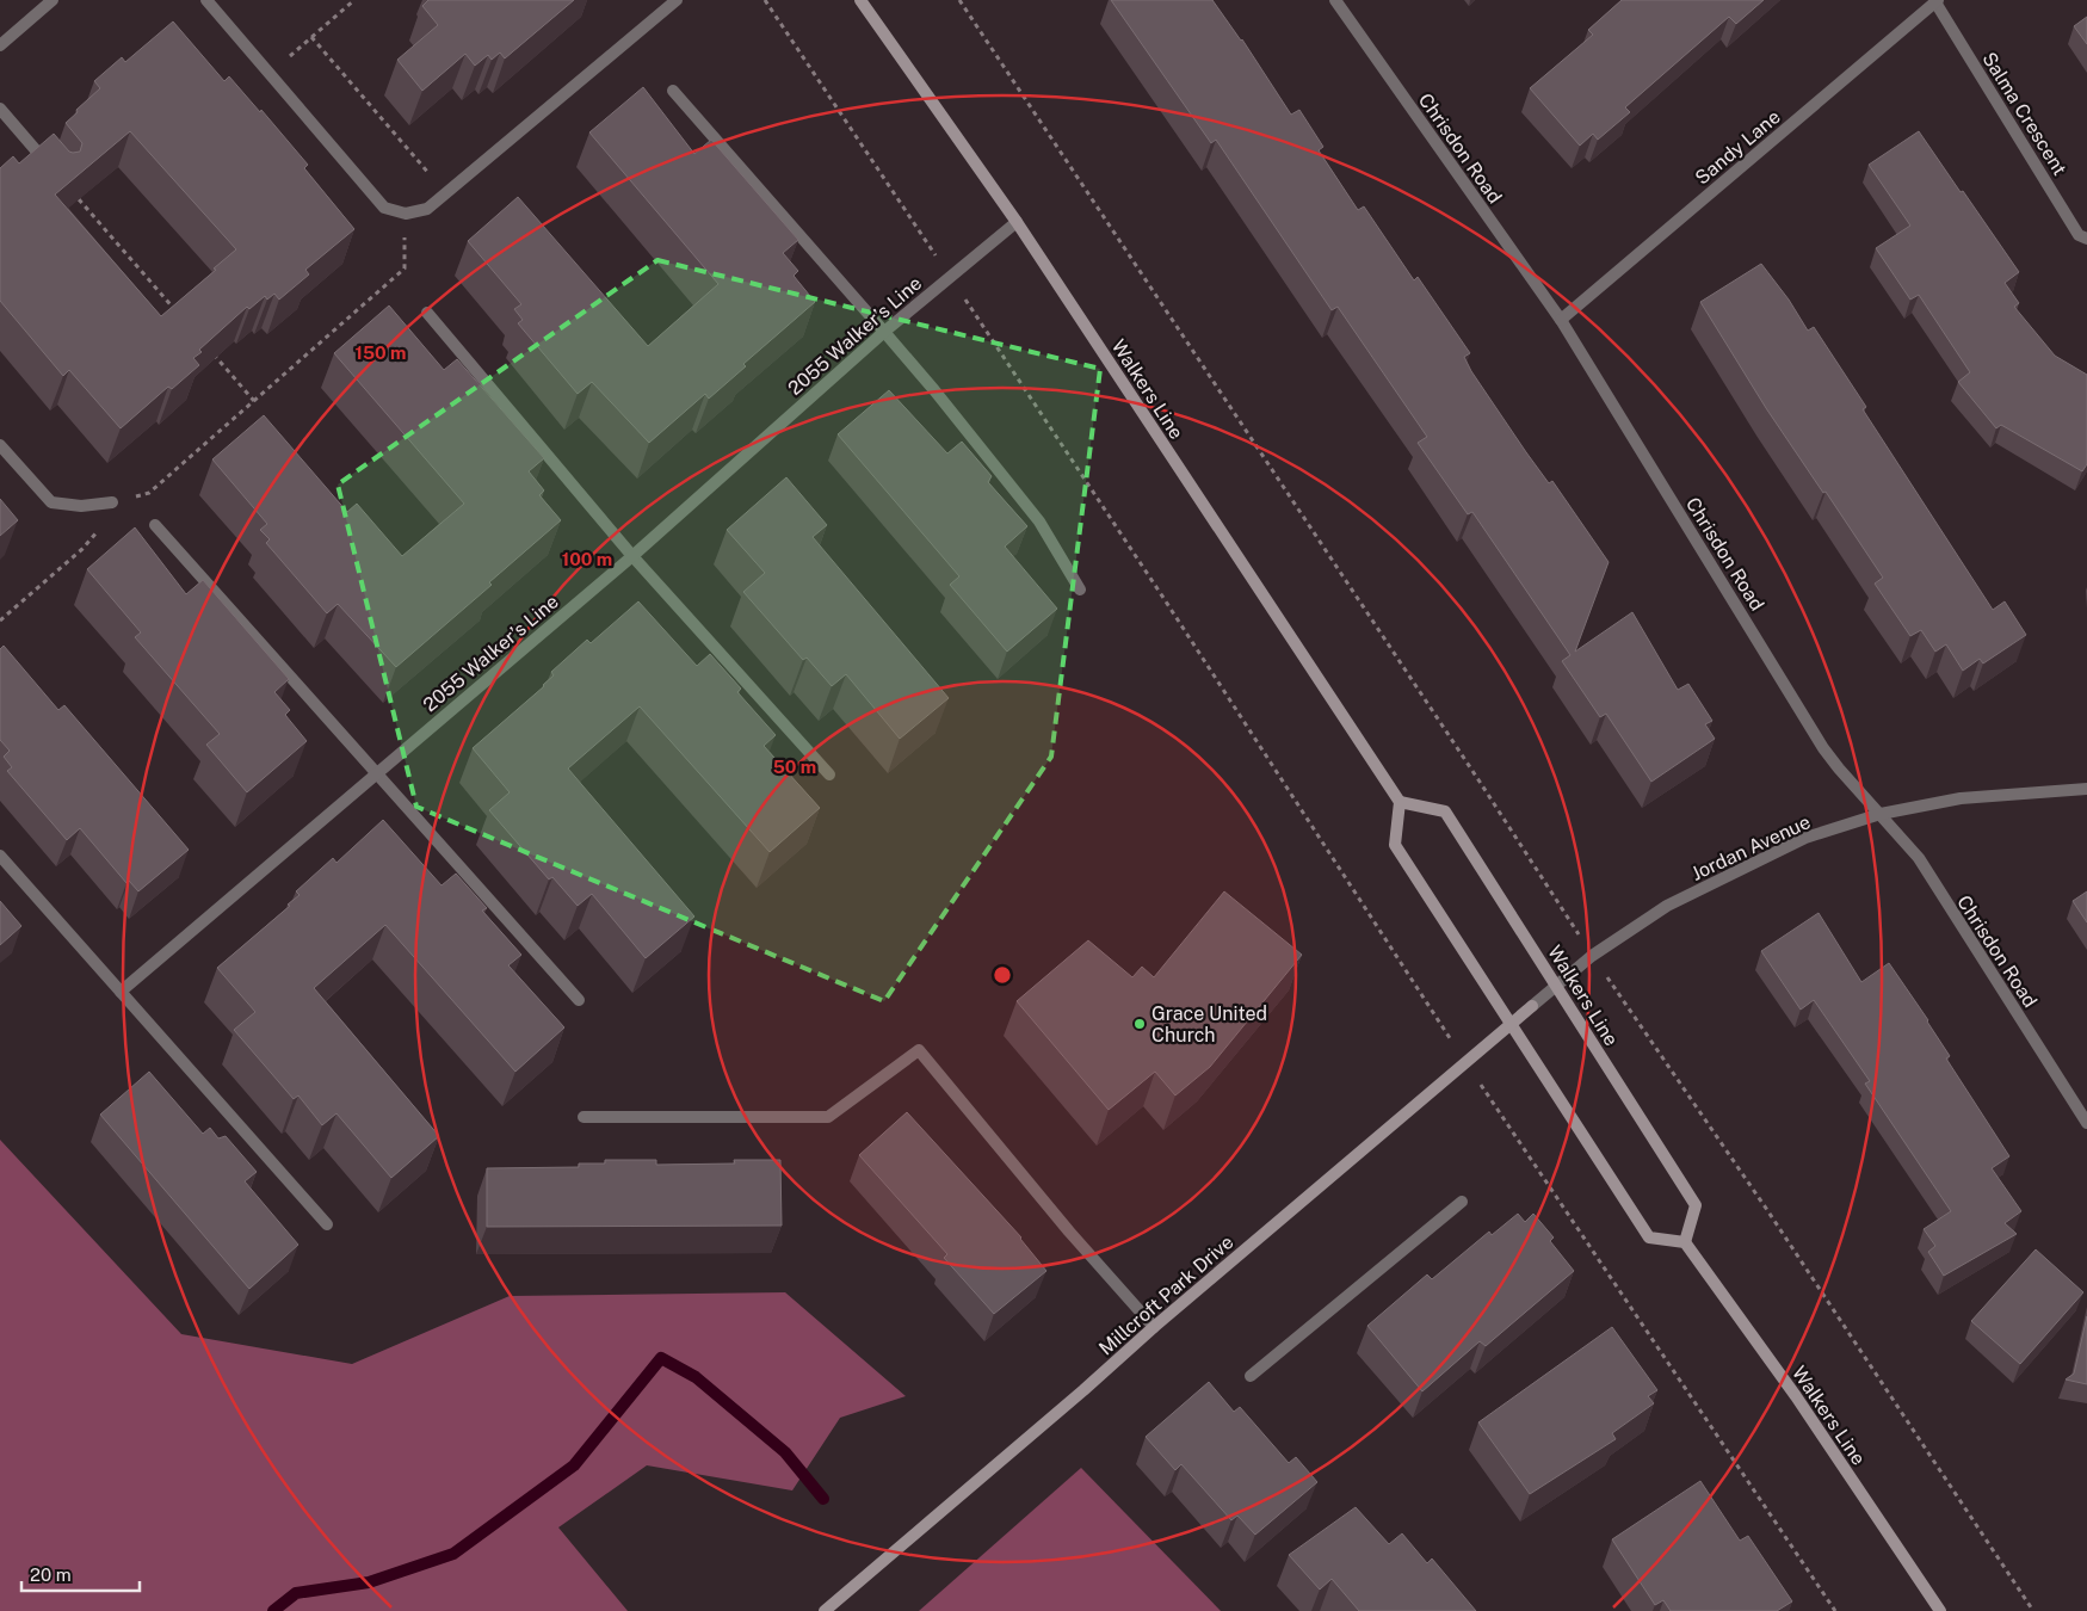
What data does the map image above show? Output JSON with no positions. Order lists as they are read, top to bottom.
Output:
{
  "streets": {
    "main road": ["Walkers Line", "Millcroft Park Drive"],
    "street": [
      "Salma Crescent",
      "Sandy Lane",
      "Chrisdon Road",
      "2055 Walker’s Line",
      "Jordan Avenue"
    ]
  },
  "crossings": [
    ["Salma Crescent", "Sandy Lane"],
    ["Sandy Lane", "Chrisdon Road"],
    ["Chrisdon Road", "Jordan Avenue"],
    ["2055 Walker’s Line", "Walkers Line"],
    ["Walkers Line", "Jordan Avenue"],
    ["Jordan Avenue", "Millcroft Park Drive"]
  ],
  "places": ["Grace United Church"],
  "scale_bar": "20 m",
  "rings": ["150 m", "100 m", "50 m"]
}
